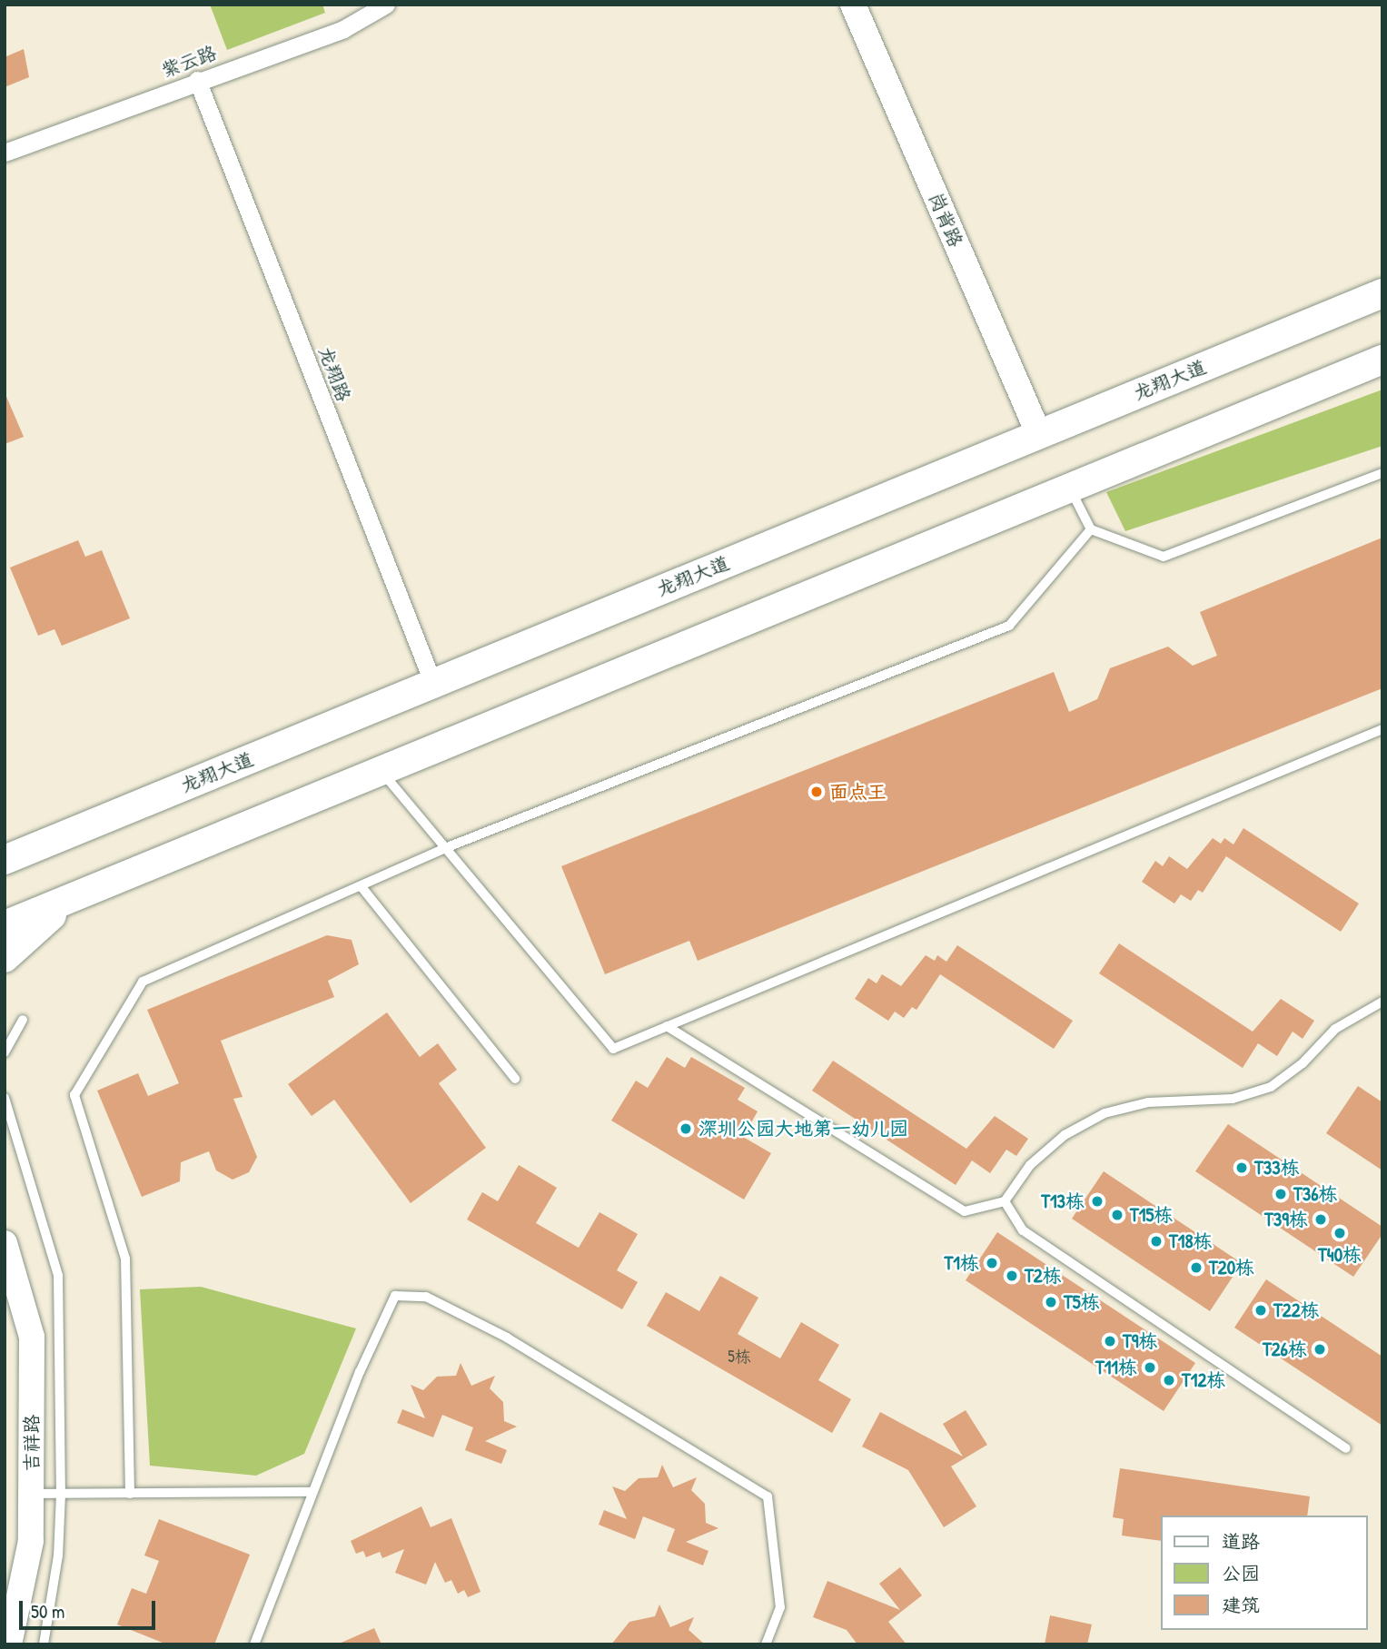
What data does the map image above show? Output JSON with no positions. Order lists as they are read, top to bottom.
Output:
{
  "streets": {
    "main road": ["龙翔大道"],
    "street": [
      "紫云路",
      "岗背路",
      "龙翔路",
      "吉祥路"
    ]
  },
  "crossings": [
    ["紫云路", "龙翔路"],
    ["岗背路", "龙翔大道"],
    ["龙翔路", "龙翔大道"]
  ],
  "places": [
    "面点王",
    "深圳公园大地第一幼儿园",
    "T33栋",
    "T36栋",
    "T13栋",
    "T15栋",
    "T39栋",
    "T40栋",
    "T18栋",
    "T1栋",
    "T20栋",
    "T2栋",
    "T5栋",
    "T22栋",
    "T9栋",
    "T26栋",
    "T11栋",
    "T12栋"
  ],
  "house_numbers": ["5栋"],
  "legend": ["道路", "公园", "建筑"],
  "scale_bar": "50 m"
}
